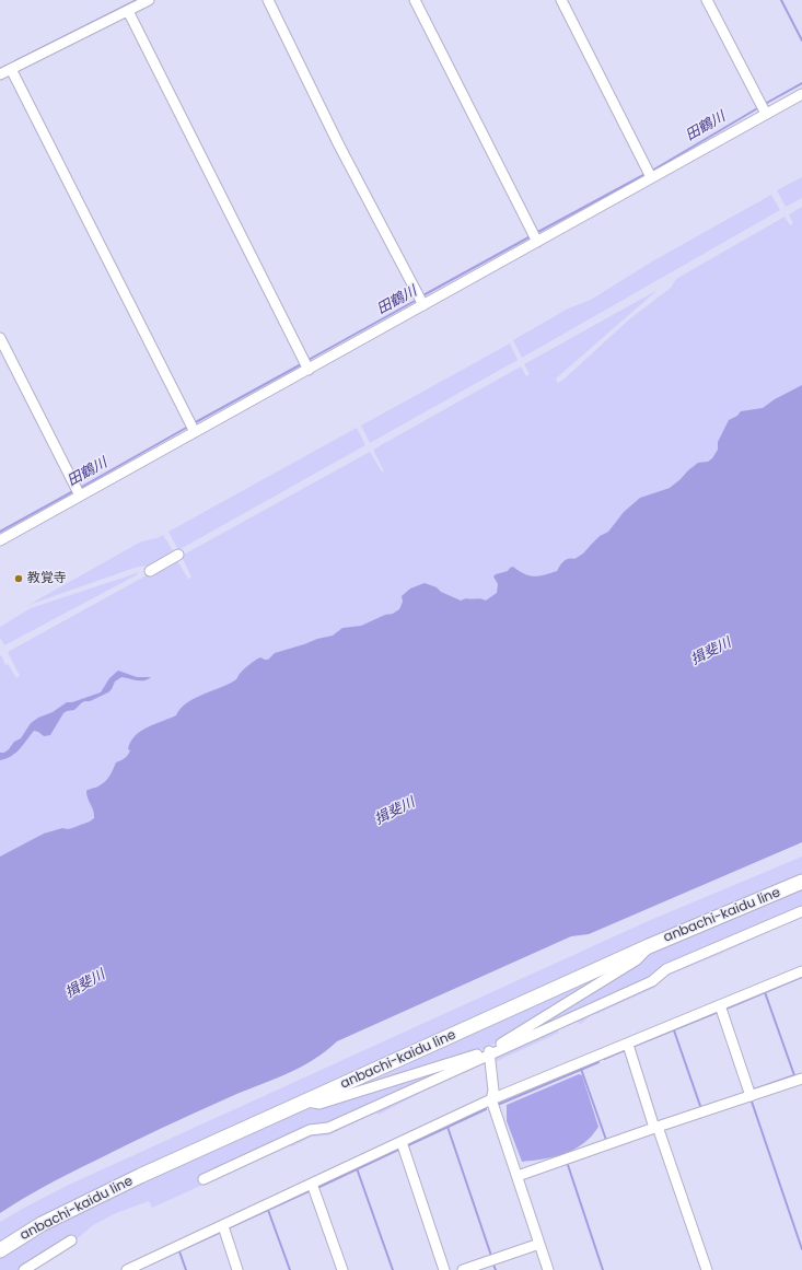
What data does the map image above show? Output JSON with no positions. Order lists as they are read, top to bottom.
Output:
{
  "streets": {
    "main road": ["anbachi-kaidu line"]
  },
  "water": ["田鶴川", "揖斐川"],
  "places": ["教覚寺"]
}
